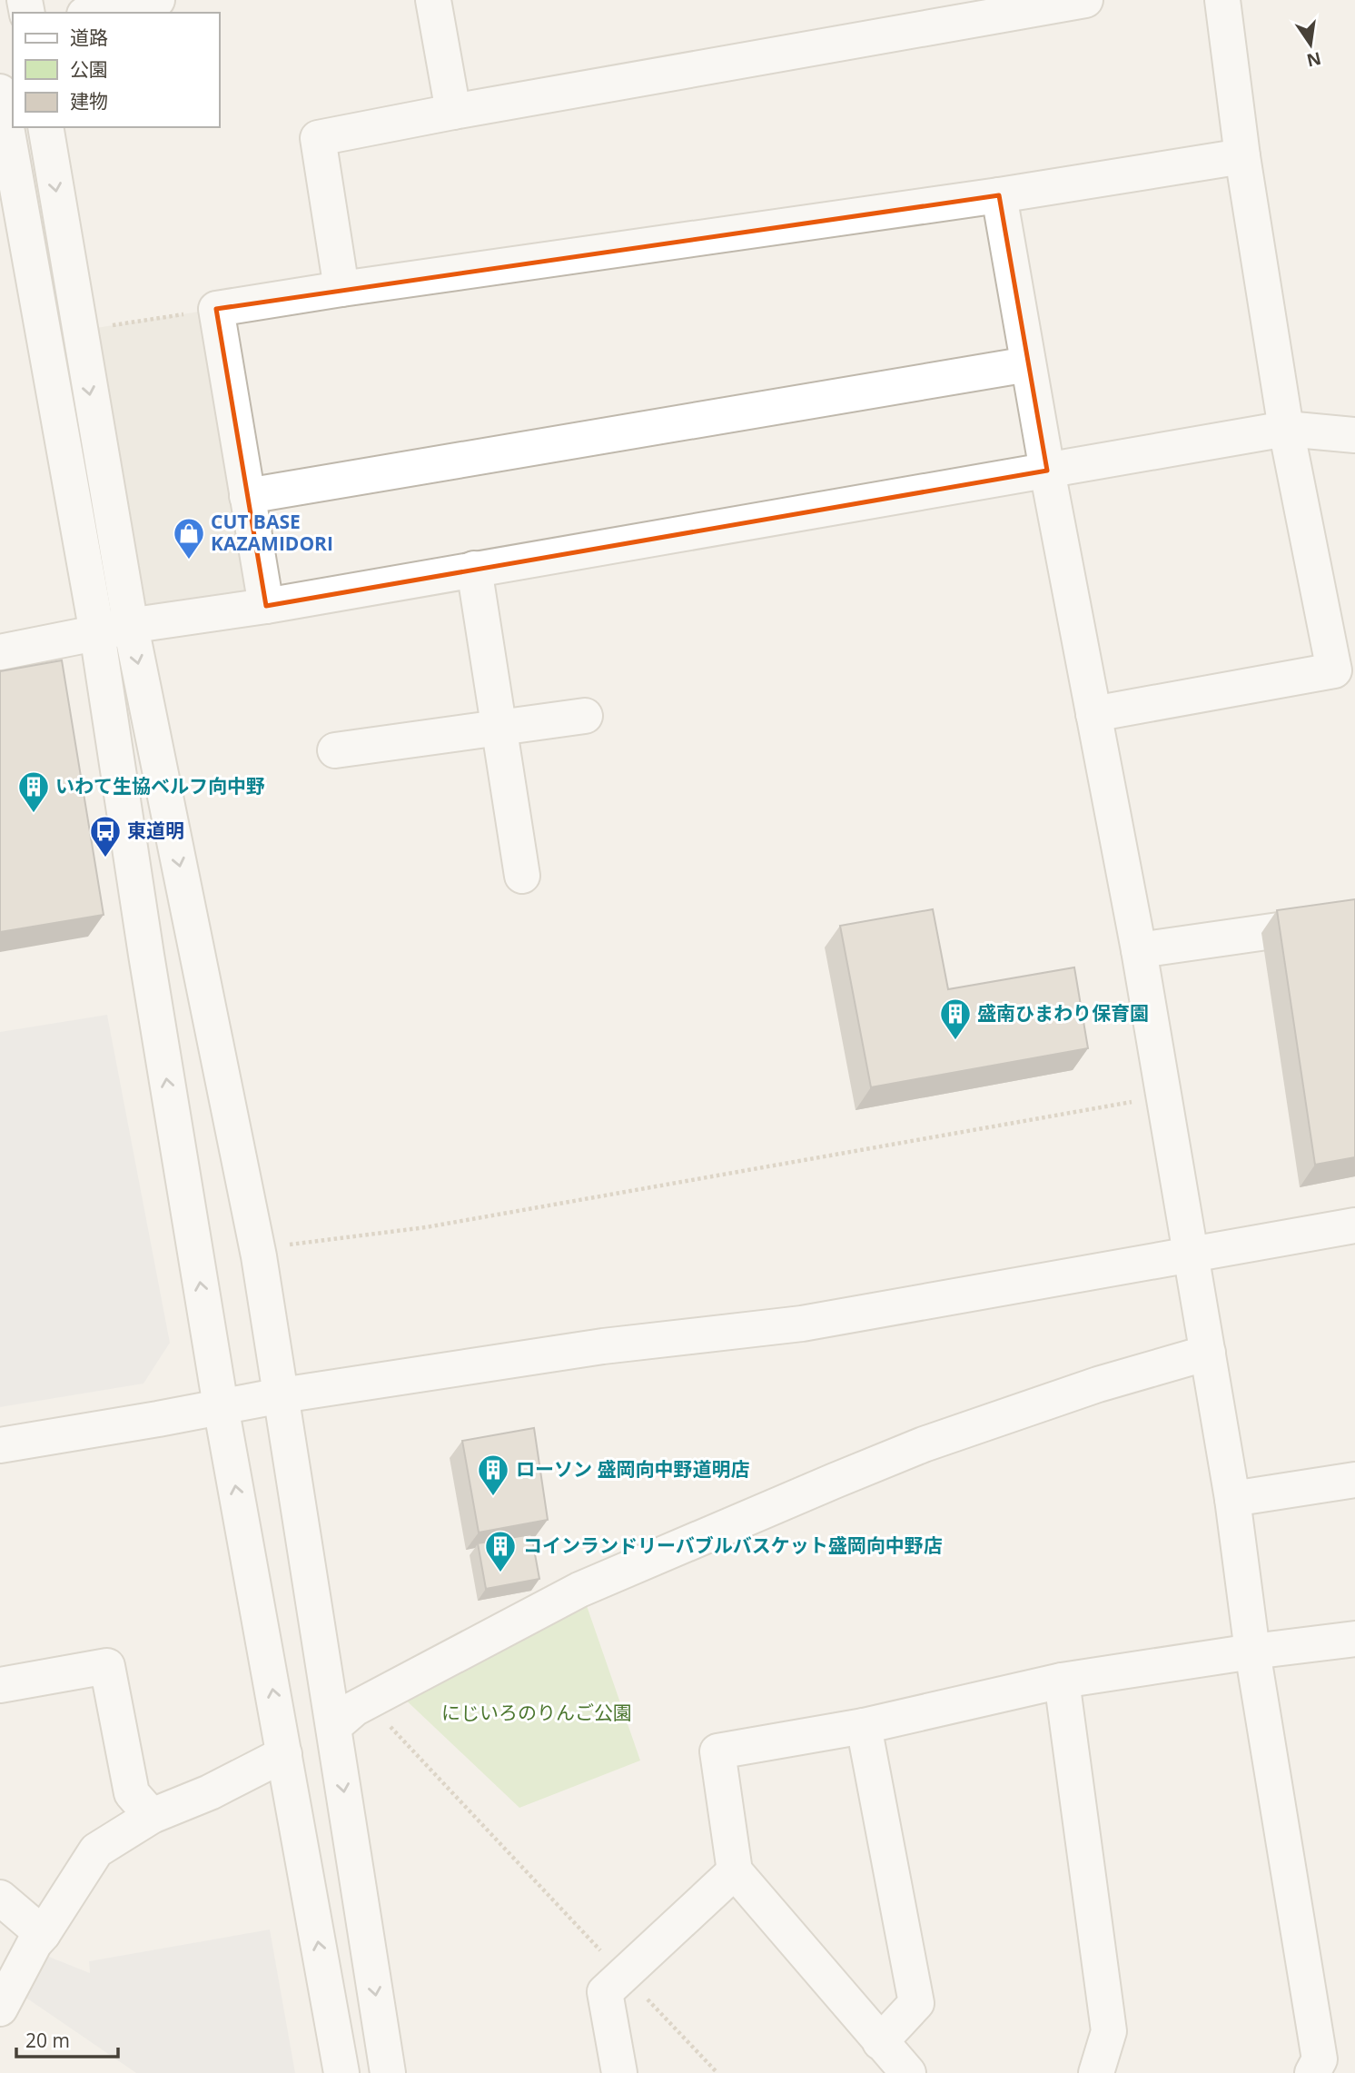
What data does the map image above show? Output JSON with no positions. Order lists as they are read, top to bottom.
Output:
{
  "parks": ["にじいろのりんご公園"],
  "places": {
    "shop": ["CUT BASE KAZAMIDORI"],
    "building": [
      "いわて生協ベルフ向中野",
      "盛南ひまわり保育園",
      "ローソン 盛岡向中野道明店",
      "コインランドリーバブルバスケット盛岡向中野店"
    ],
    "bus stop": ["東道明"]
  },
  "legend": ["道路", "公園", "建物"],
  "scale_bar": "20 m",
  "north": "bottom"
}
